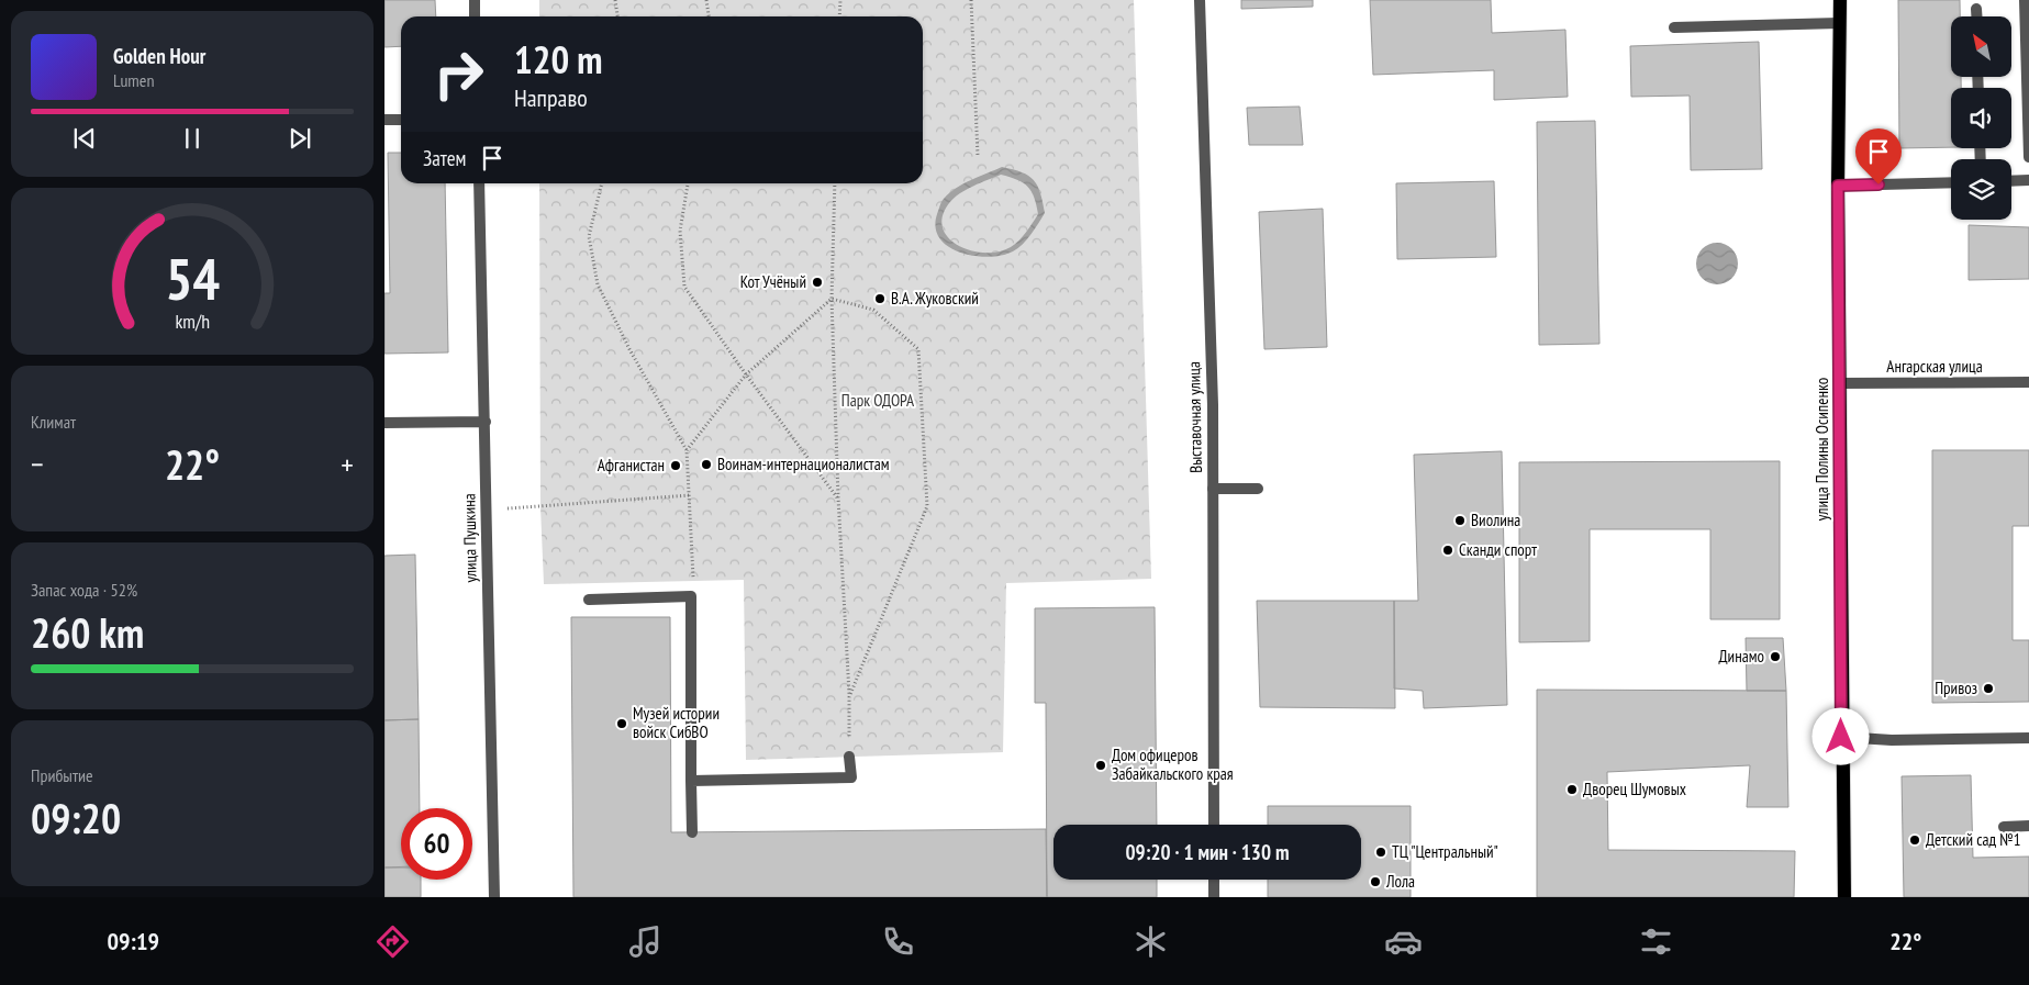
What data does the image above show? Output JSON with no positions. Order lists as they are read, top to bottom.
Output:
{
  "streets": {
    "main road": ["улица Полины Осипенко"],
    "street": ["Ангарская улица", "Выставочная улица", "улица Пушкина"]
  },
  "crossings": [
    ["Ангарская улица", "улица Полины Осипенко"]
  ],
  "parks": ["Парк ОДОРА"],
  "places": [
    "Кот Учёный",
    "В.А. Жуковский",
    "Воинам-интернационалистам",
    "Афганистан",
    "Виолина",
    "Сканди спорт",
    "Динамо",
    "Привоз",
    "Музей истории войск СибВО",
    "Дом офицеров Забайкальского края",
    "Дворец Шумовых",
    "Детский сад №1",
    "ТЦ \"Центральный\"",
    "Лола"
  ],
  "north": "top left",
  "page": {
    "turn": ["120 m", "Направо"],
    "song": ["Golden Hour", "Lumen"],
    "then": "Затем",
    "tile": [
      "Климат",
      ["Запас хода · 52%", "260 km"],
      ["Прибытие", "09:20"]
    ],
    "heat": ["−", "22°", "+"],
    "limit": "60",
    "trip": "09:20 · 1 мин · 130 m",
    "tabs": ["09:19", "22°"],
    "gauge": ["54", "km/h"]
  }
}
